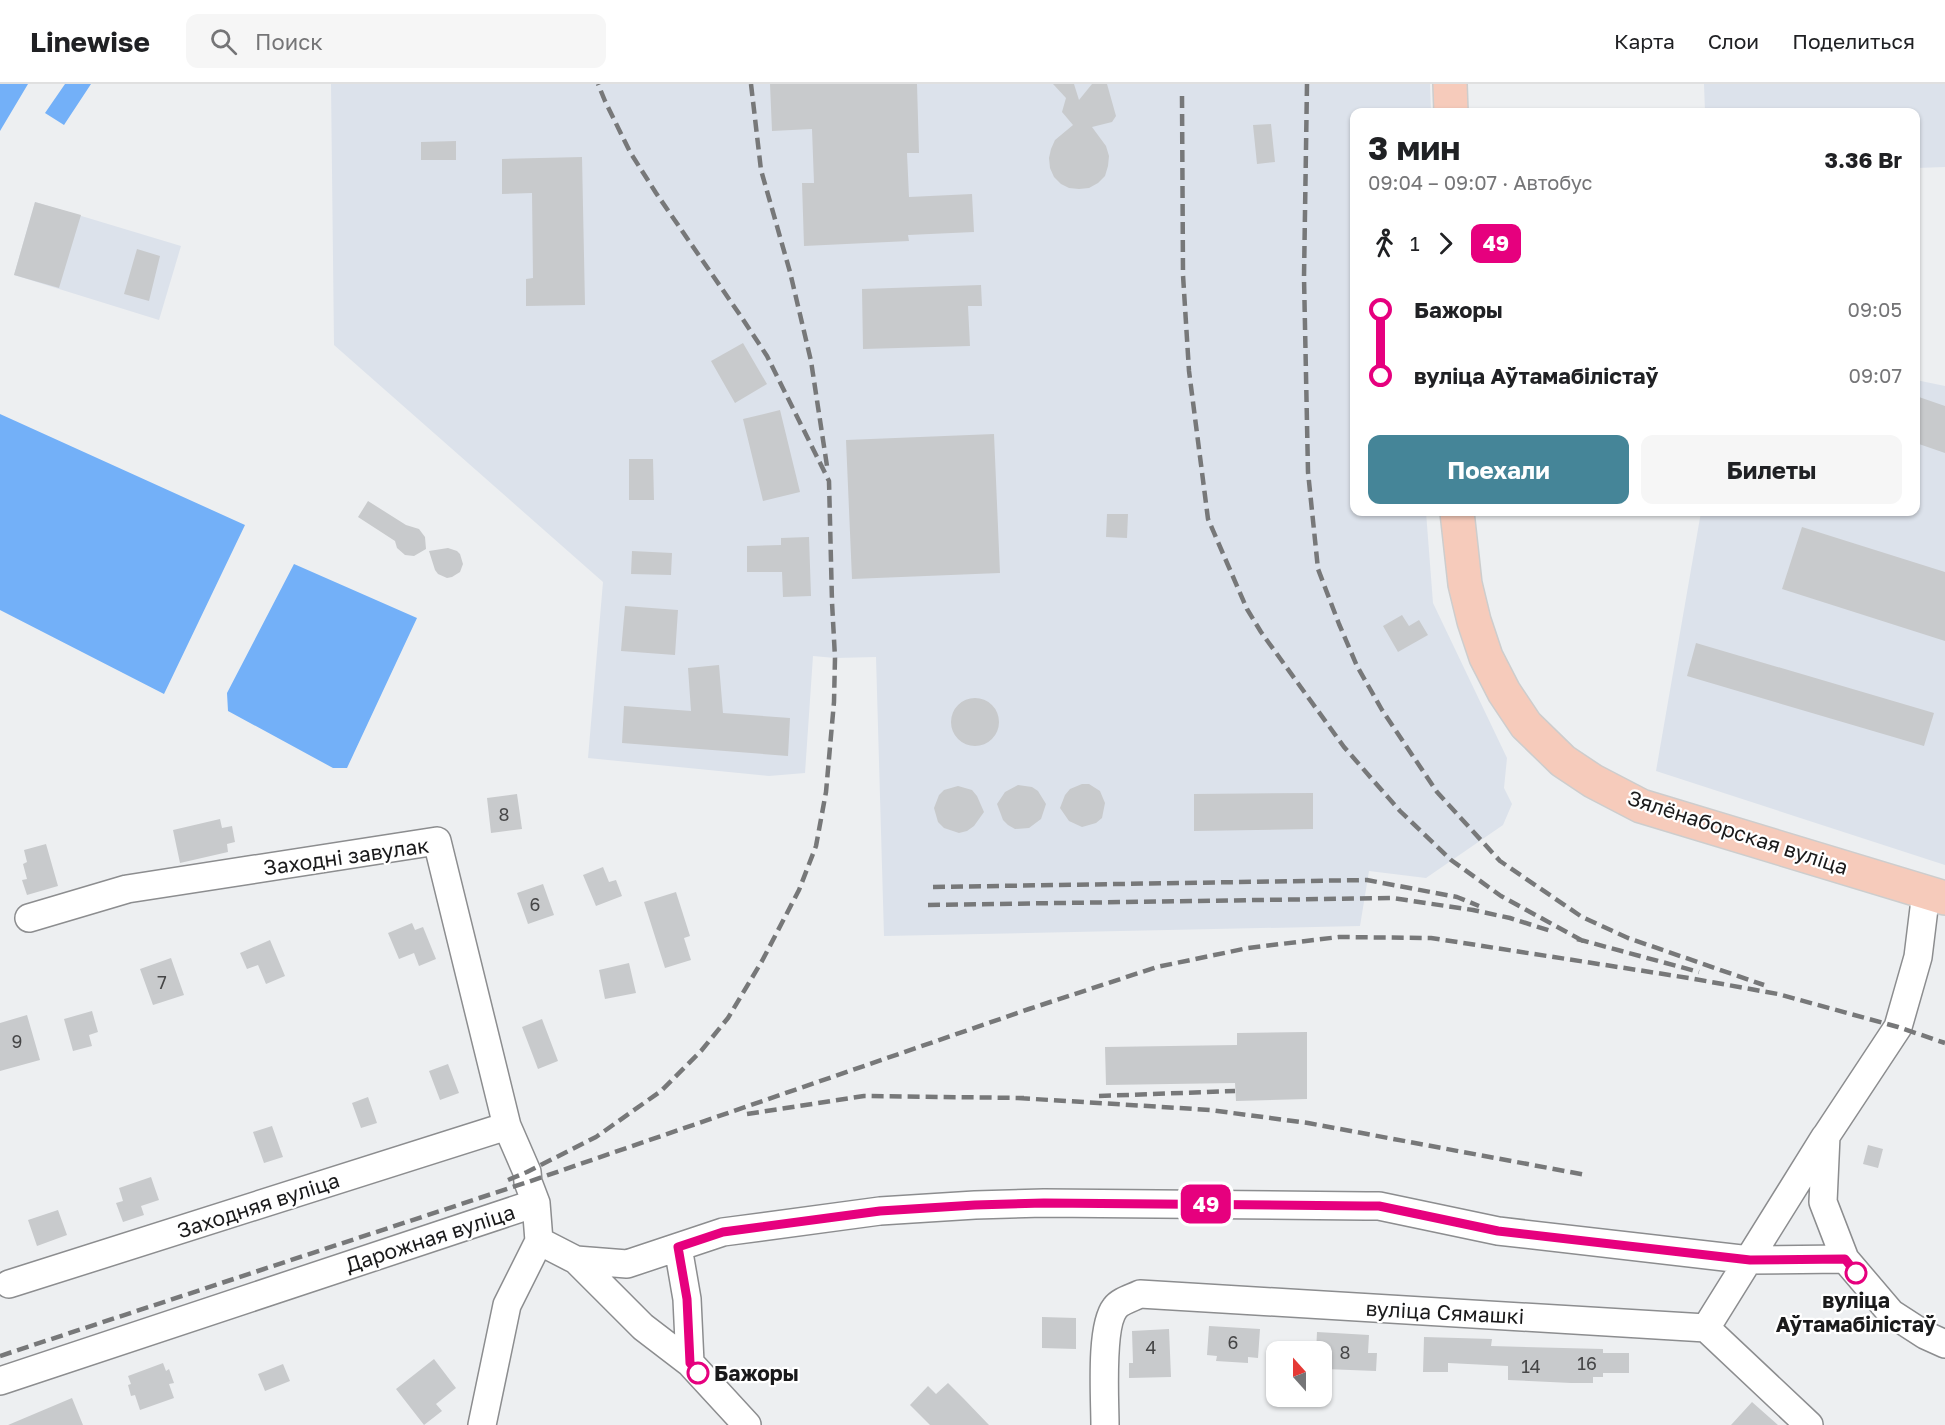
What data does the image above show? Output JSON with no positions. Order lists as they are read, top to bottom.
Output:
{
  "streets": {
    "main road": ["Зялёнаборская вуліца"],
    "street": [
      "Заходні завулак",
      "Заходняя вуліца",
      "Дарожная вуліца",
      "вуліца Сямашкі"
    ]
  },
  "crossings": [
    ["Заходні завулак", "Заходняя вуліца"],
    ["Заходні завулак", "Дарожная вуліца"]
  ],
  "places": ["вуліца Аўтамабілістаў", "Бажоры"],
  "lines": ["bus line 49"],
  "house_numbers": [
    "8",
    "6",
    "7",
    "9",
    "6",
    "4",
    "8",
    "16",
    "14"
  ],
  "north": "top",
  "page": {
    "header": "Linewise",
    "search": "Поиск",
    "nav": ["Карта", "Слои", "Поделиться"],
    "on_map": "49",
    "heading": ["3 мин", "09:04 – 09:07 · Автобус", "3.36 Br"],
    "legs": ["1", "49"],
    "list": [
      {
        "name": "Бажоры",
        "value": "09:05"
      },
      {
        "name": "вуліца Аўтамабілістаў",
        "value": "09:07"
      }
    ],
    "buttons": ["Поехали", "Билеты"]
  }
}
